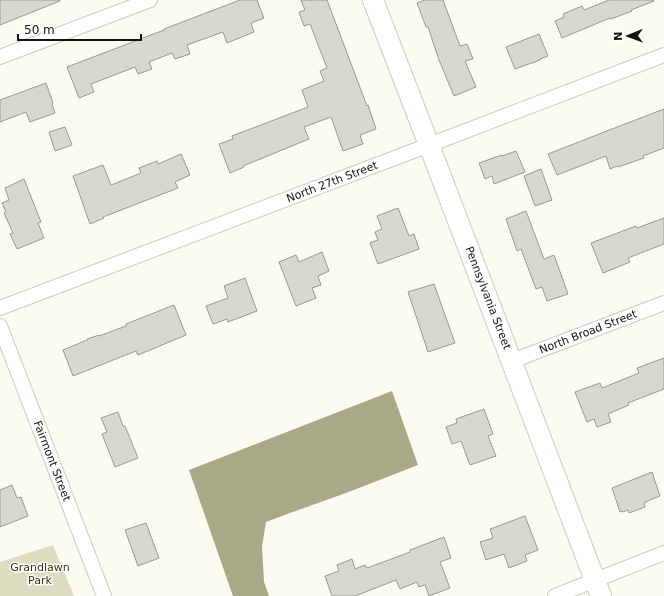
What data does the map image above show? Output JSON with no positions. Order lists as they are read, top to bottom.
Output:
{
  "streets": {
    "street": [
      "North 27th Street",
      "Pennsylvania Street",
      "North Broad Street",
      "Fairmont Street"
    ]
  },
  "crossings": [
    ["North 27th Street", "Pennsylvania Street"],
    ["Pennsylvania Street", "North Broad Street"]
  ],
  "parks": ["Grandlawn Park"],
  "scale_bar": "50 m",
  "north": "left"
}
